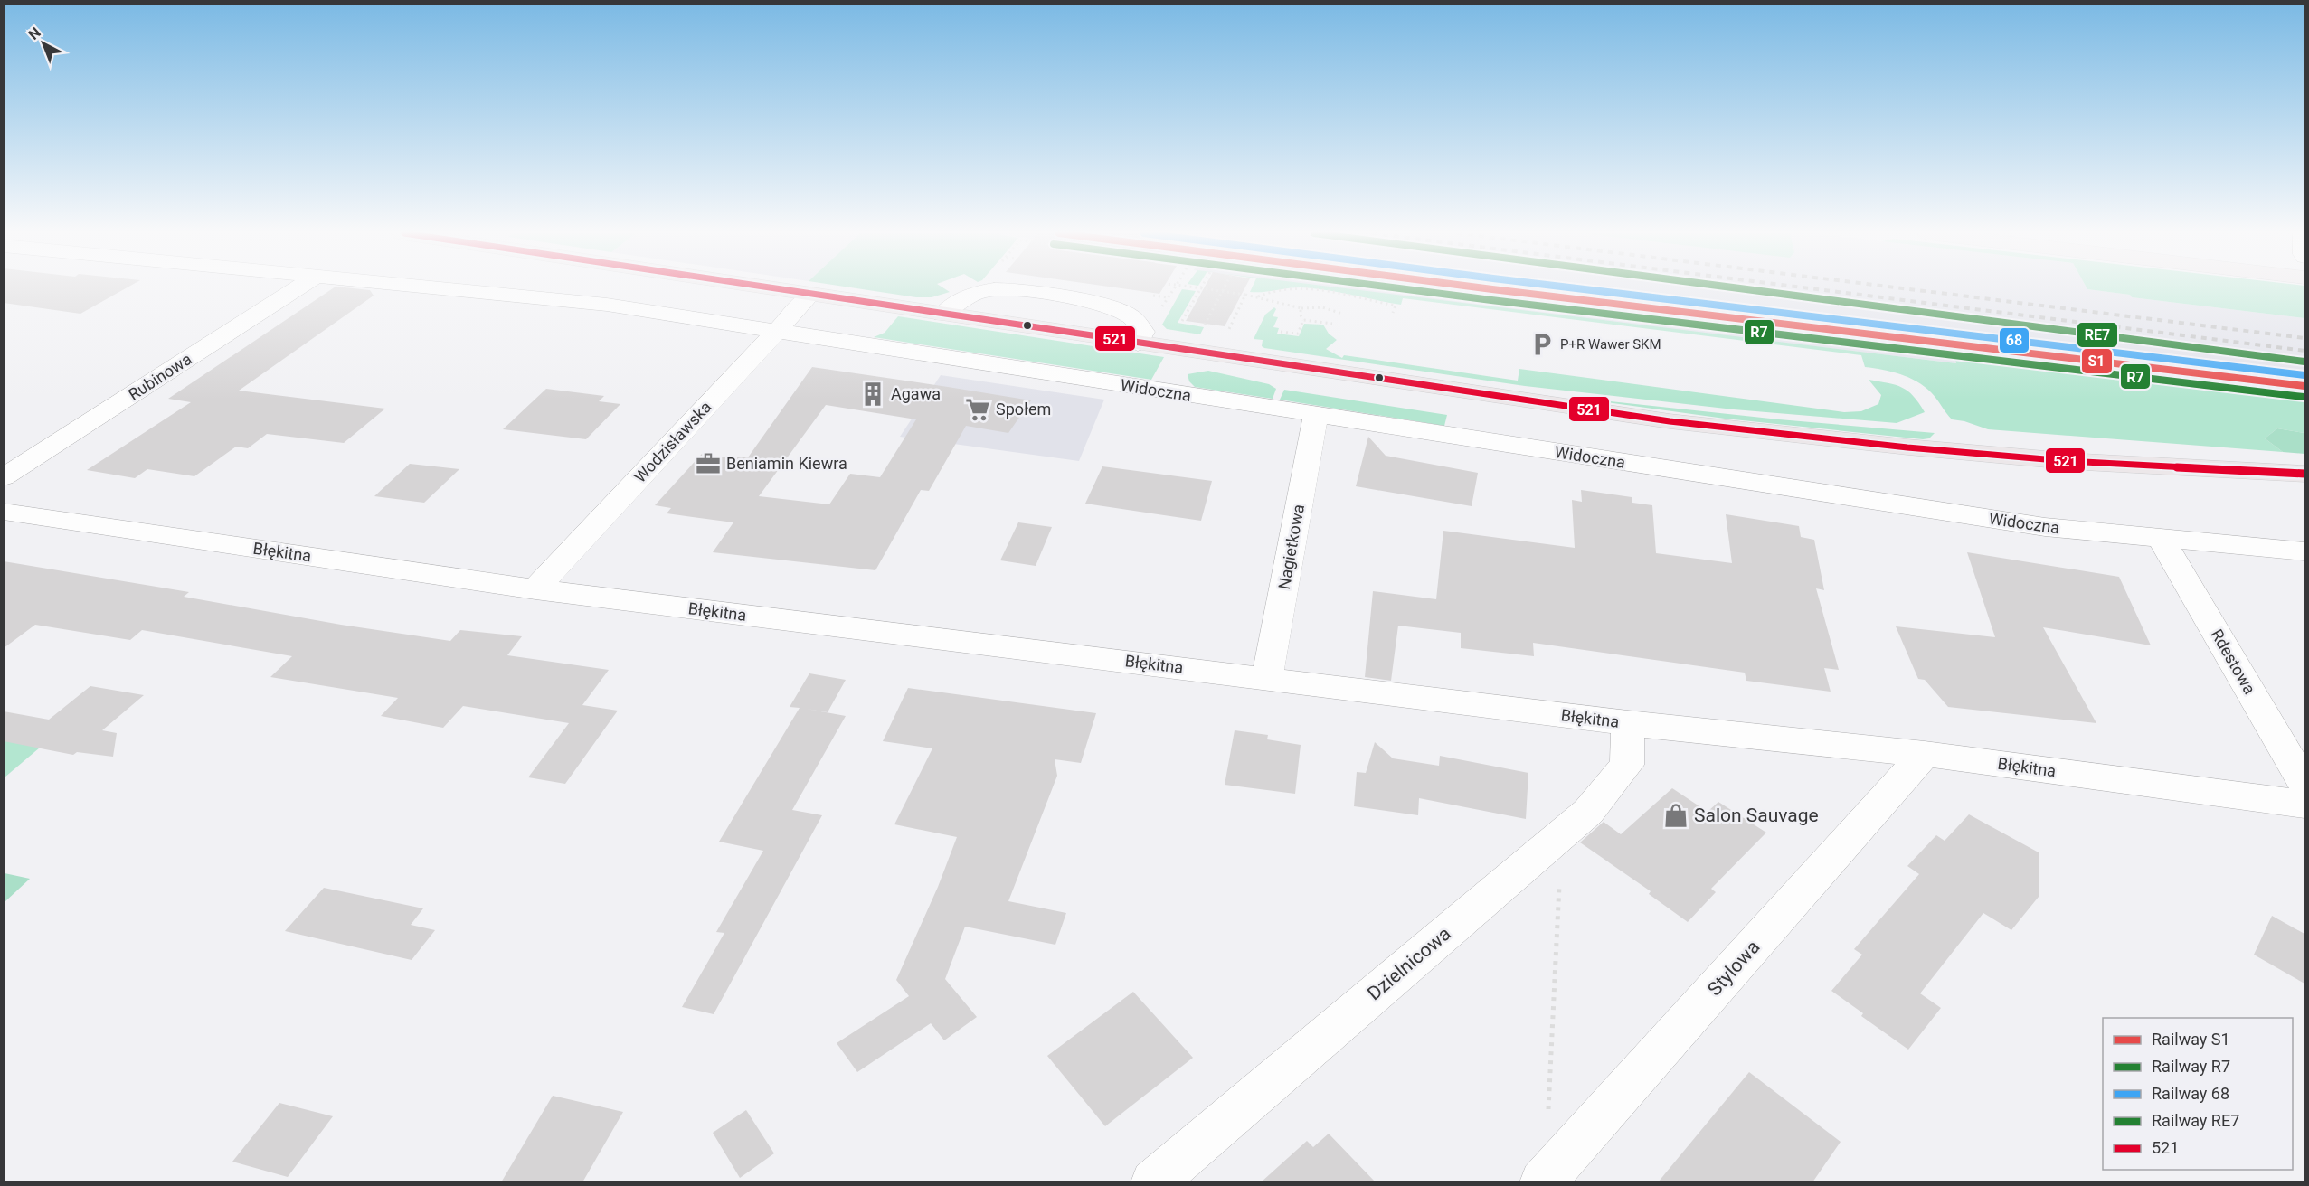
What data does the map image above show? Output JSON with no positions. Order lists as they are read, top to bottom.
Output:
{
  "streets": {
    "street": [
      "Rubinowa",
      "Widoczna",
      "Wodzisławska",
      "Nagietkowa",
      "Błękitna",
      "Rdestowa",
      "Dzielnicowa",
      "Stylowa"
    ]
  },
  "crossings": [
    ["Widoczna", "Wodzisławska"],
    ["Widoczna", "Nagietkowa"],
    ["Widoczna", "Rdestowa"],
    ["Wodzisławska", "Błękitna"],
    ["Nagietkowa", "Błękitna"],
    ["Błękitna", "Dzielnicowa"],
    ["Błękitna", "Stylowa"]
  ],
  "places": {
    "parking": ["P+R Wawer SKM"],
    "building": ["Agawa"],
    "supermarket": ["Społem"],
    "office": ["Beniamin Kiewra"],
    "shop": ["Salon Sauvage"]
  },
  "lines": [
    "rail line S1",
    "rail line R7",
    "rail line 68",
    "rail line RE7",
    "transit line 521"
  ],
  "legend": [
    "Railway S1",
    "Railway R7",
    "Railway 68",
    "Railway RE7",
    "521"
  ],
  "north": "top left"
}
